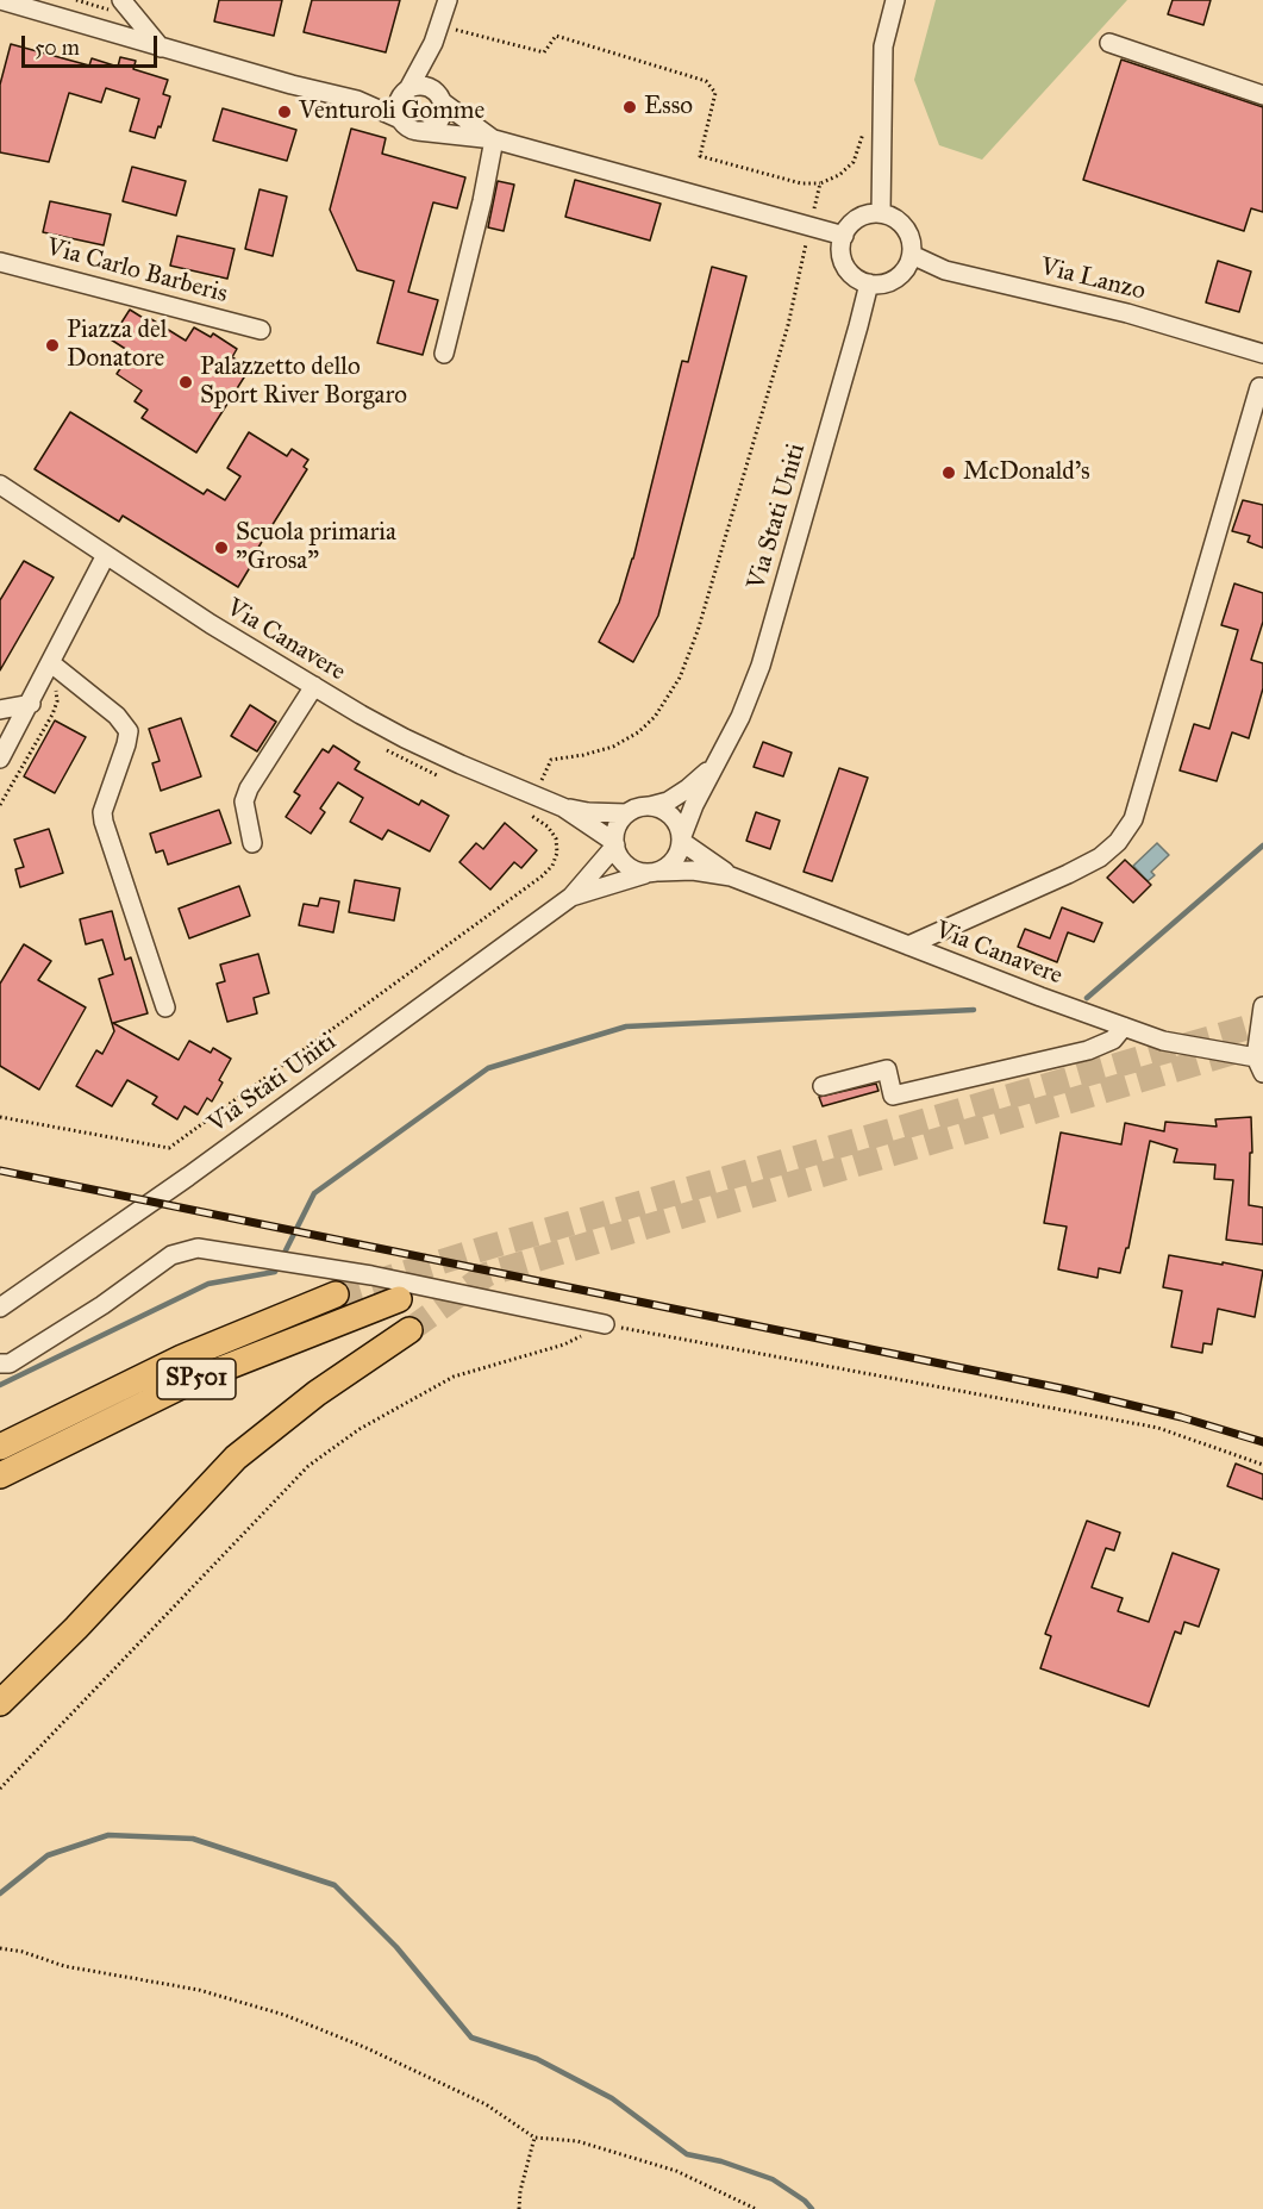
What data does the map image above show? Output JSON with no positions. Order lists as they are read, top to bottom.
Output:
{
  "streets": {
    "highway": ["SP501"],
    "street": [
      "Via Carlo Barberis",
      "Via Lanzo",
      "Via Stati Uniti",
      "Via Canavere"
    ]
  },
  "crossings": [
    ["Via Lanzo", "Via Stati Uniti"],
    ["Via Stati Uniti", "Via Canavere"]
  ],
  "places": [
    "Esso",
    "Venturoli Gomme",
    "Piazza del Donatore",
    "Palazzetto dello Sport River Borgaro",
    "McDonald's",
    "Scuola primaria \"Grosa\""
  ],
  "scale_bar": "50 m"
}
